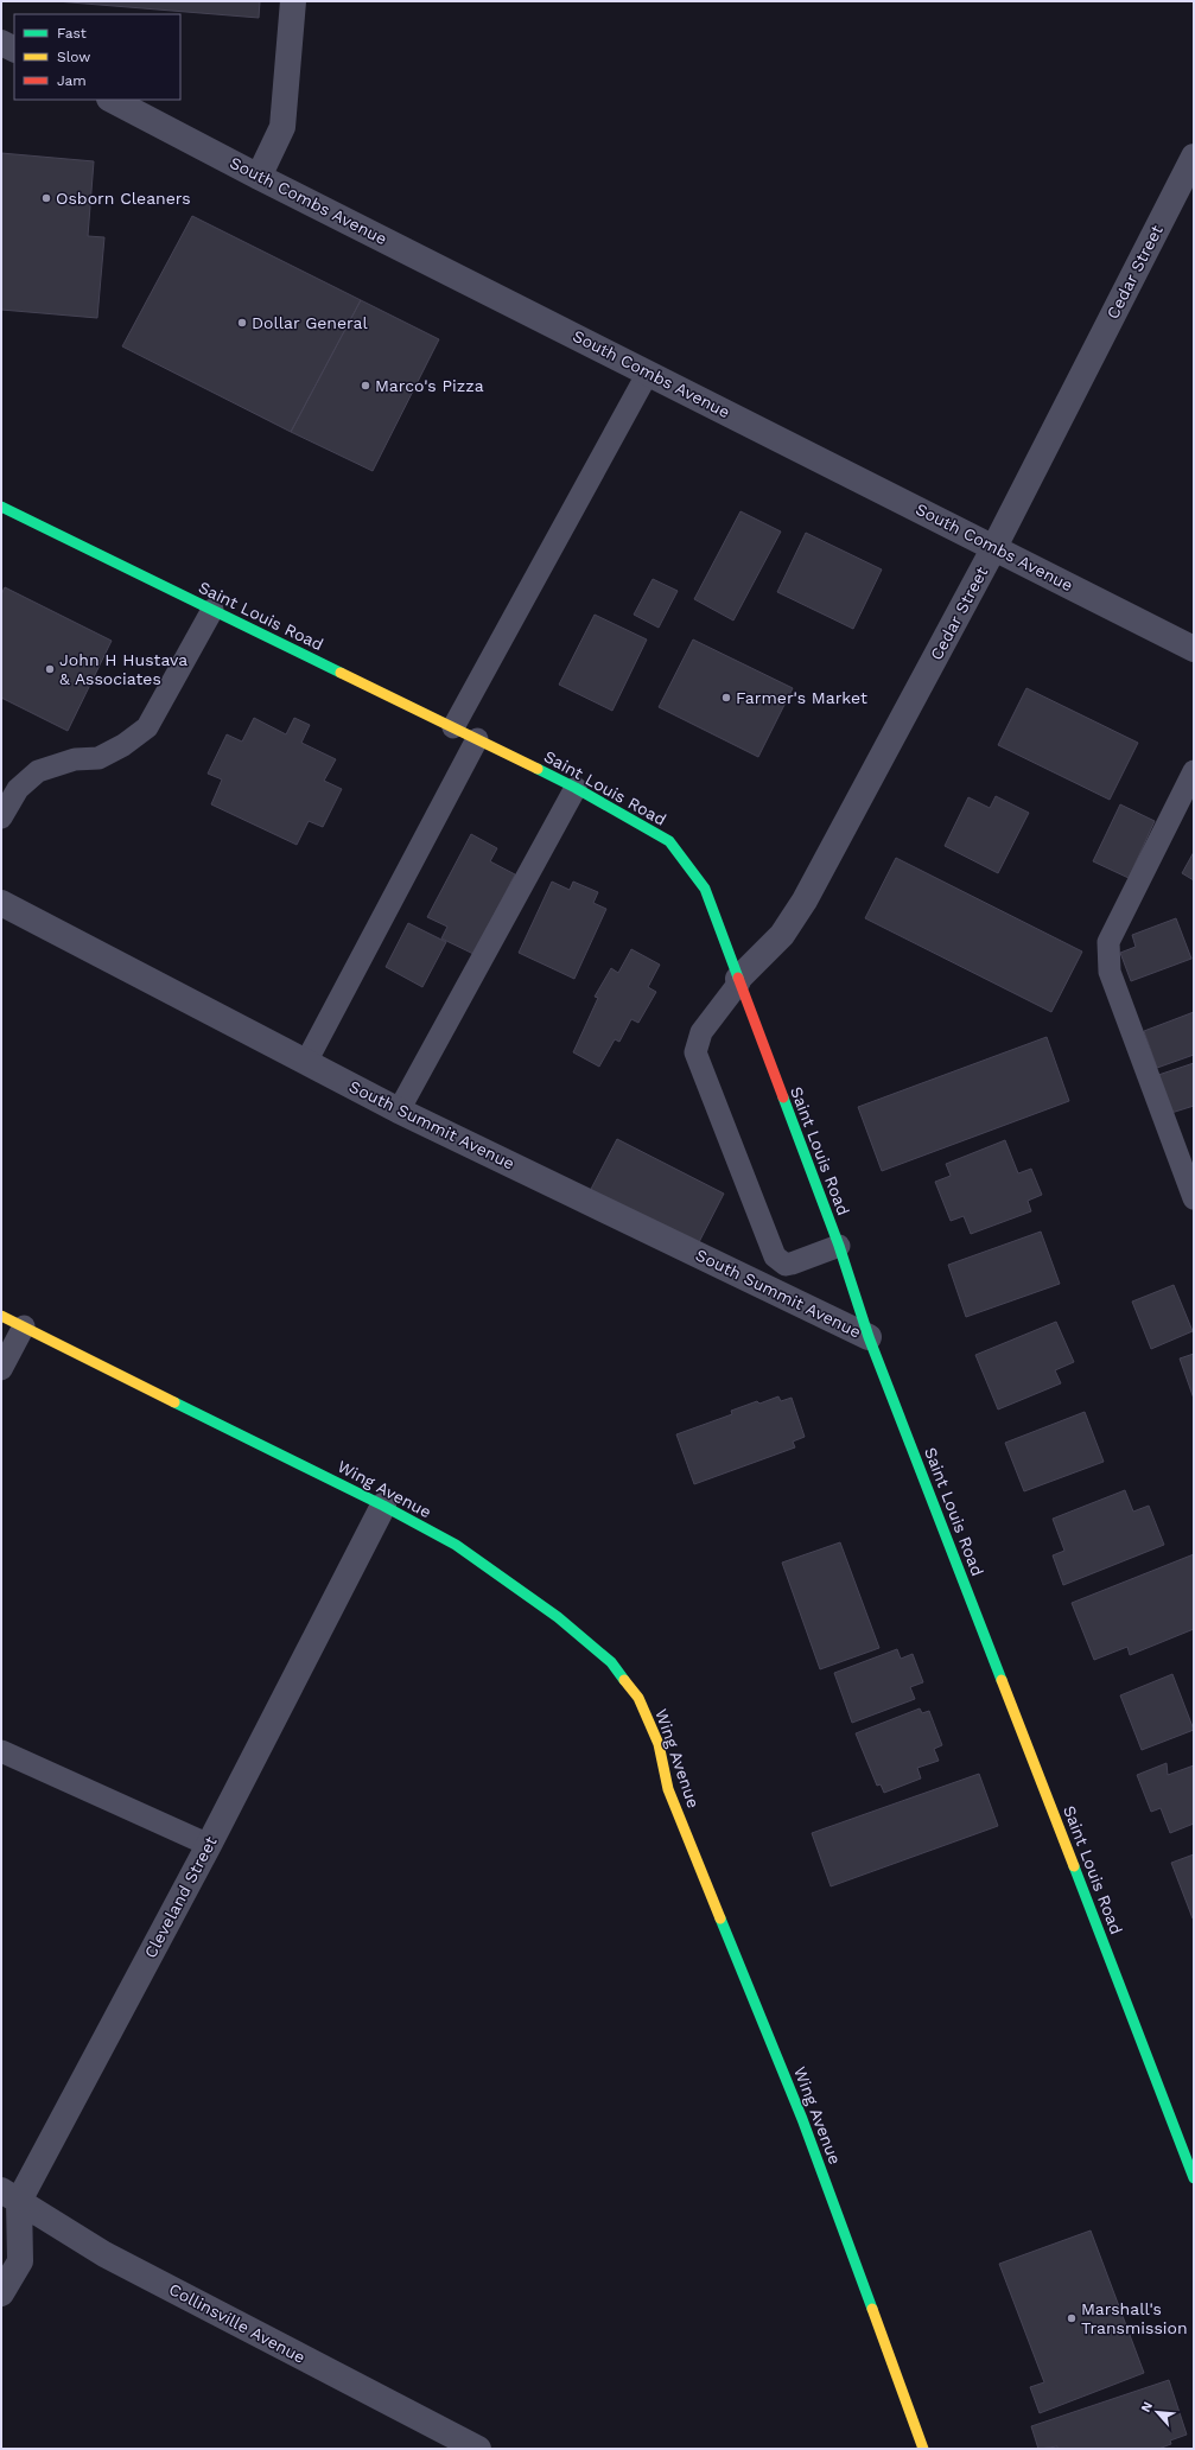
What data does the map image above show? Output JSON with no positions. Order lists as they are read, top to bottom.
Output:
{
  "streets": {
    "street": [
      "South Combs Avenue",
      "Cedar Street",
      "Saint Louis Road",
      "South Summit Avenue",
      "Wing Avenue",
      "Cleveland Street",
      "Collinsville Avenue"
    ]
  },
  "crossings": [
    ["South Combs Avenue", "Cedar Street"],
    ["Cedar Street", "Saint Louis Road"],
    ["Saint Louis Road", "South Summit Avenue"],
    ["Wing Avenue", "Cleveland Street"],
    ["Cleveland Street", "Collinsville Avenue"]
  ],
  "places": [
    "Osborn Cleaners",
    "Dollar General",
    "Marco's Pizza",
    "John H Hustava & Associates",
    "Farmer's Market",
    "Marshall's Transmission"
  ],
  "legend": ["Fast", "Slow", "Jam"],
  "north": "top left"
}
